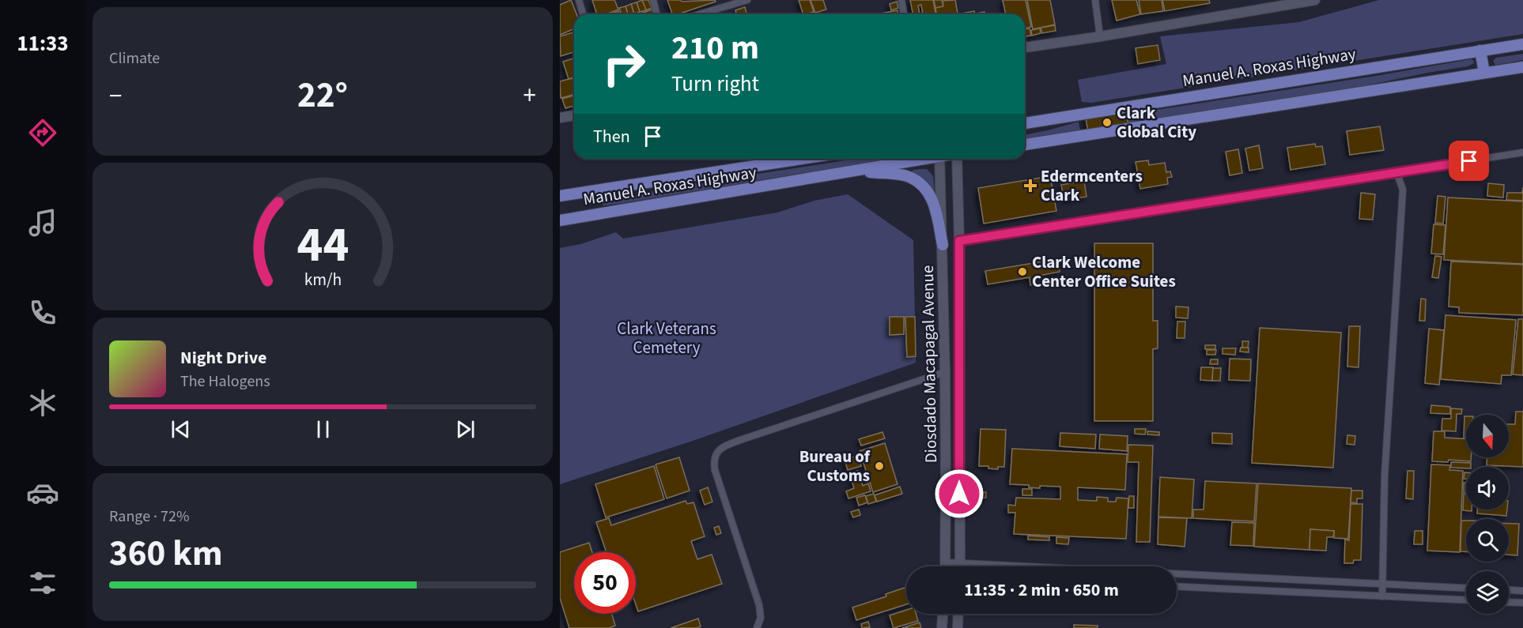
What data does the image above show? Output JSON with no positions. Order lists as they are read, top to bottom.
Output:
{
  "streets": {
    "main road": ["Manuel A. Roxas Highway", "Diosdado Macapagal Avenue"]
  },
  "parks": ["Clark Veterans Cemetery"],
  "places": {
    "other": ["Clark Global City", "Clark Welcome Center Office Suites", "Bureau of Customs"],
    "health": ["Edermcenters Clark"]
  },
  "north": "bottom",
  "page": {
    "tabs": "11:33",
    "tile": [
      "Climate",
      ["Range · 72%", "360 km"]
    ],
    "turn": ["210 m", "Turn right"],
    "heat": ["−", "22°", "+"],
    "then": "Then",
    "song": ["Night Drive", "The Halogens"],
    "limit": "50",
    "trip": "11:35 · 2 min · 650 m",
    "gauge": ["44", "km/h"]
  }
}
